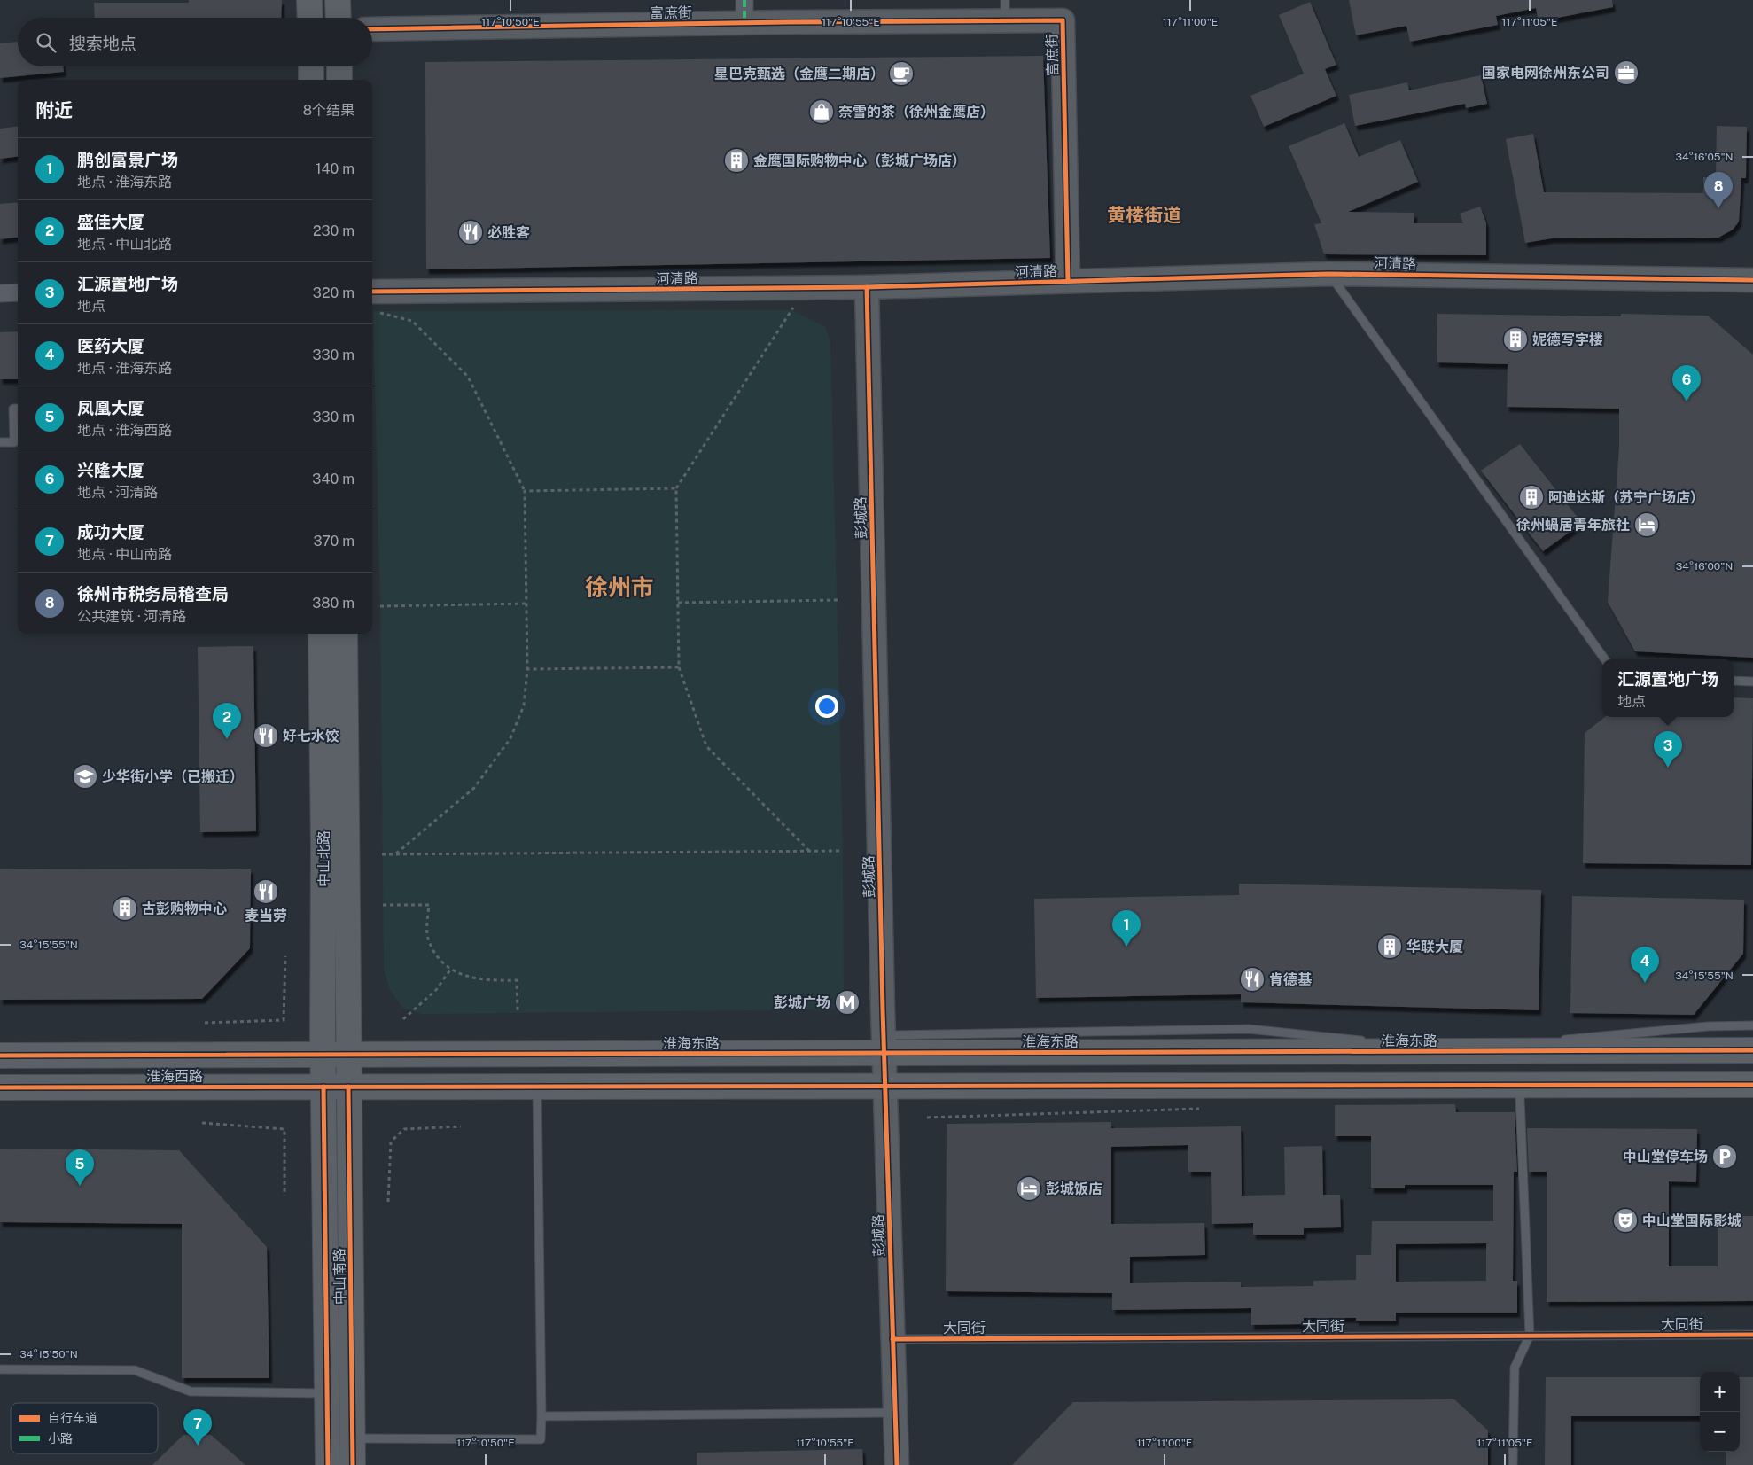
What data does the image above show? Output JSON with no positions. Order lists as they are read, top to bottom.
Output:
{
  "streets": {
    "main road": [
      "中山北路",
      "淮海东路",
      "淮海西路",
      "中山南路"
    ],
    "street": ["富庶街", "河清路", "彭城路"],
    "lane": ["大同街"]
  },
  "crossings": [
    ["富庶街", "河清路"],
    ["河清路", "彭城路"],
    ["彭城路", "淮海东路"],
    ["彭城路", "大同街"],
    ["中山北路", "淮海东路"],
    ["中山北路", "淮海西路"],
    ["中山北路", "中山南路"],
    ["淮海东路", "淮海西路"],
    ["淮海西路", "中山南路"]
  ],
  "districts": ["黄楼街道", "徐州市"],
  "places": {
    "office": ["国家电网徐州东公司"],
    "cafe": ["星巴克甄选（金鹰二期店）"],
    "shop": ["奈雪的茶（徐州金鹰店）"],
    "building": [
      "金鹰国际购物中心（彭城广场店）",
      "妮德写字楼",
      "阿迪达斯（苏宁广场店）",
      "古彭购物中心",
      "华联大厦"
    ],
    "restaurant": [
      "必胜客",
      "好七水饺",
      "麦当劳",
      "肯德基"
    ],
    "hotel": ["徐州蝸居青年旅社", "彭城饭店"],
    "school or university": ["少华街小学（已搬迁）"],
    "metro station": ["彭城广场"],
    "parking": ["中山堂停车场"],
    "theatre": ["中山堂国际影城"]
  },
  "legend": ["自行车道", "小路"],
  "page": {
    "search": "搜索地点",
    "heading": ["附近", "8个结果"],
    "list": [
      {
        "mark": "1",
        "name": "鹏创富景广场",
        "note": "地点 · 淮海东路",
        "value": "140 m"
      },
      {
        "mark": "2",
        "name": "盛佳大厦",
        "note": "地点 · 中山北路",
        "value": "230 m"
      },
      {
        "mark": "3",
        "name": "汇源置地广场",
        "note": "地点",
        "value": "320 m"
      },
      {
        "mark": "4",
        "name": "医药大厦",
        "note": "地点 · 淮海东路",
        "value": "330 m"
      },
      {
        "mark": "5",
        "name": "凤凰大厦",
        "note": "地点 · 淮海西路",
        "value": "330 m"
      },
      {
        "mark": "6",
        "name": "兴隆大厦",
        "note": "地点 · 河清路",
        "value": "340 m"
      },
      {
        "mark": "7",
        "name": "成功大厦",
        "note": "地点 · 中山南路",
        "value": "370 m"
      },
      {
        "mark": "8",
        "name": "徐州市税务局稽查局",
        "note": "公共建筑 · 河清路",
        "value": "380 m"
      }
    ],
    "pins": [
      "8",
      "6",
      "2",
      "3",
      "1",
      "4",
      "5",
      "7"
    ],
    "popup": ["汇源置地广场", "地点"],
    "map_buttons": ["+", "−"]
  },
  "coordinates": [
    "117°10'50\"E",
    "117°10'55\"E",
    "117°11'00\"E",
    "117°11'05\"E",
    "34°16'05\"N",
    "34°16'00\"N",
    "34°15'55\"N",
    "34°15'50\"N"
  ]
}
